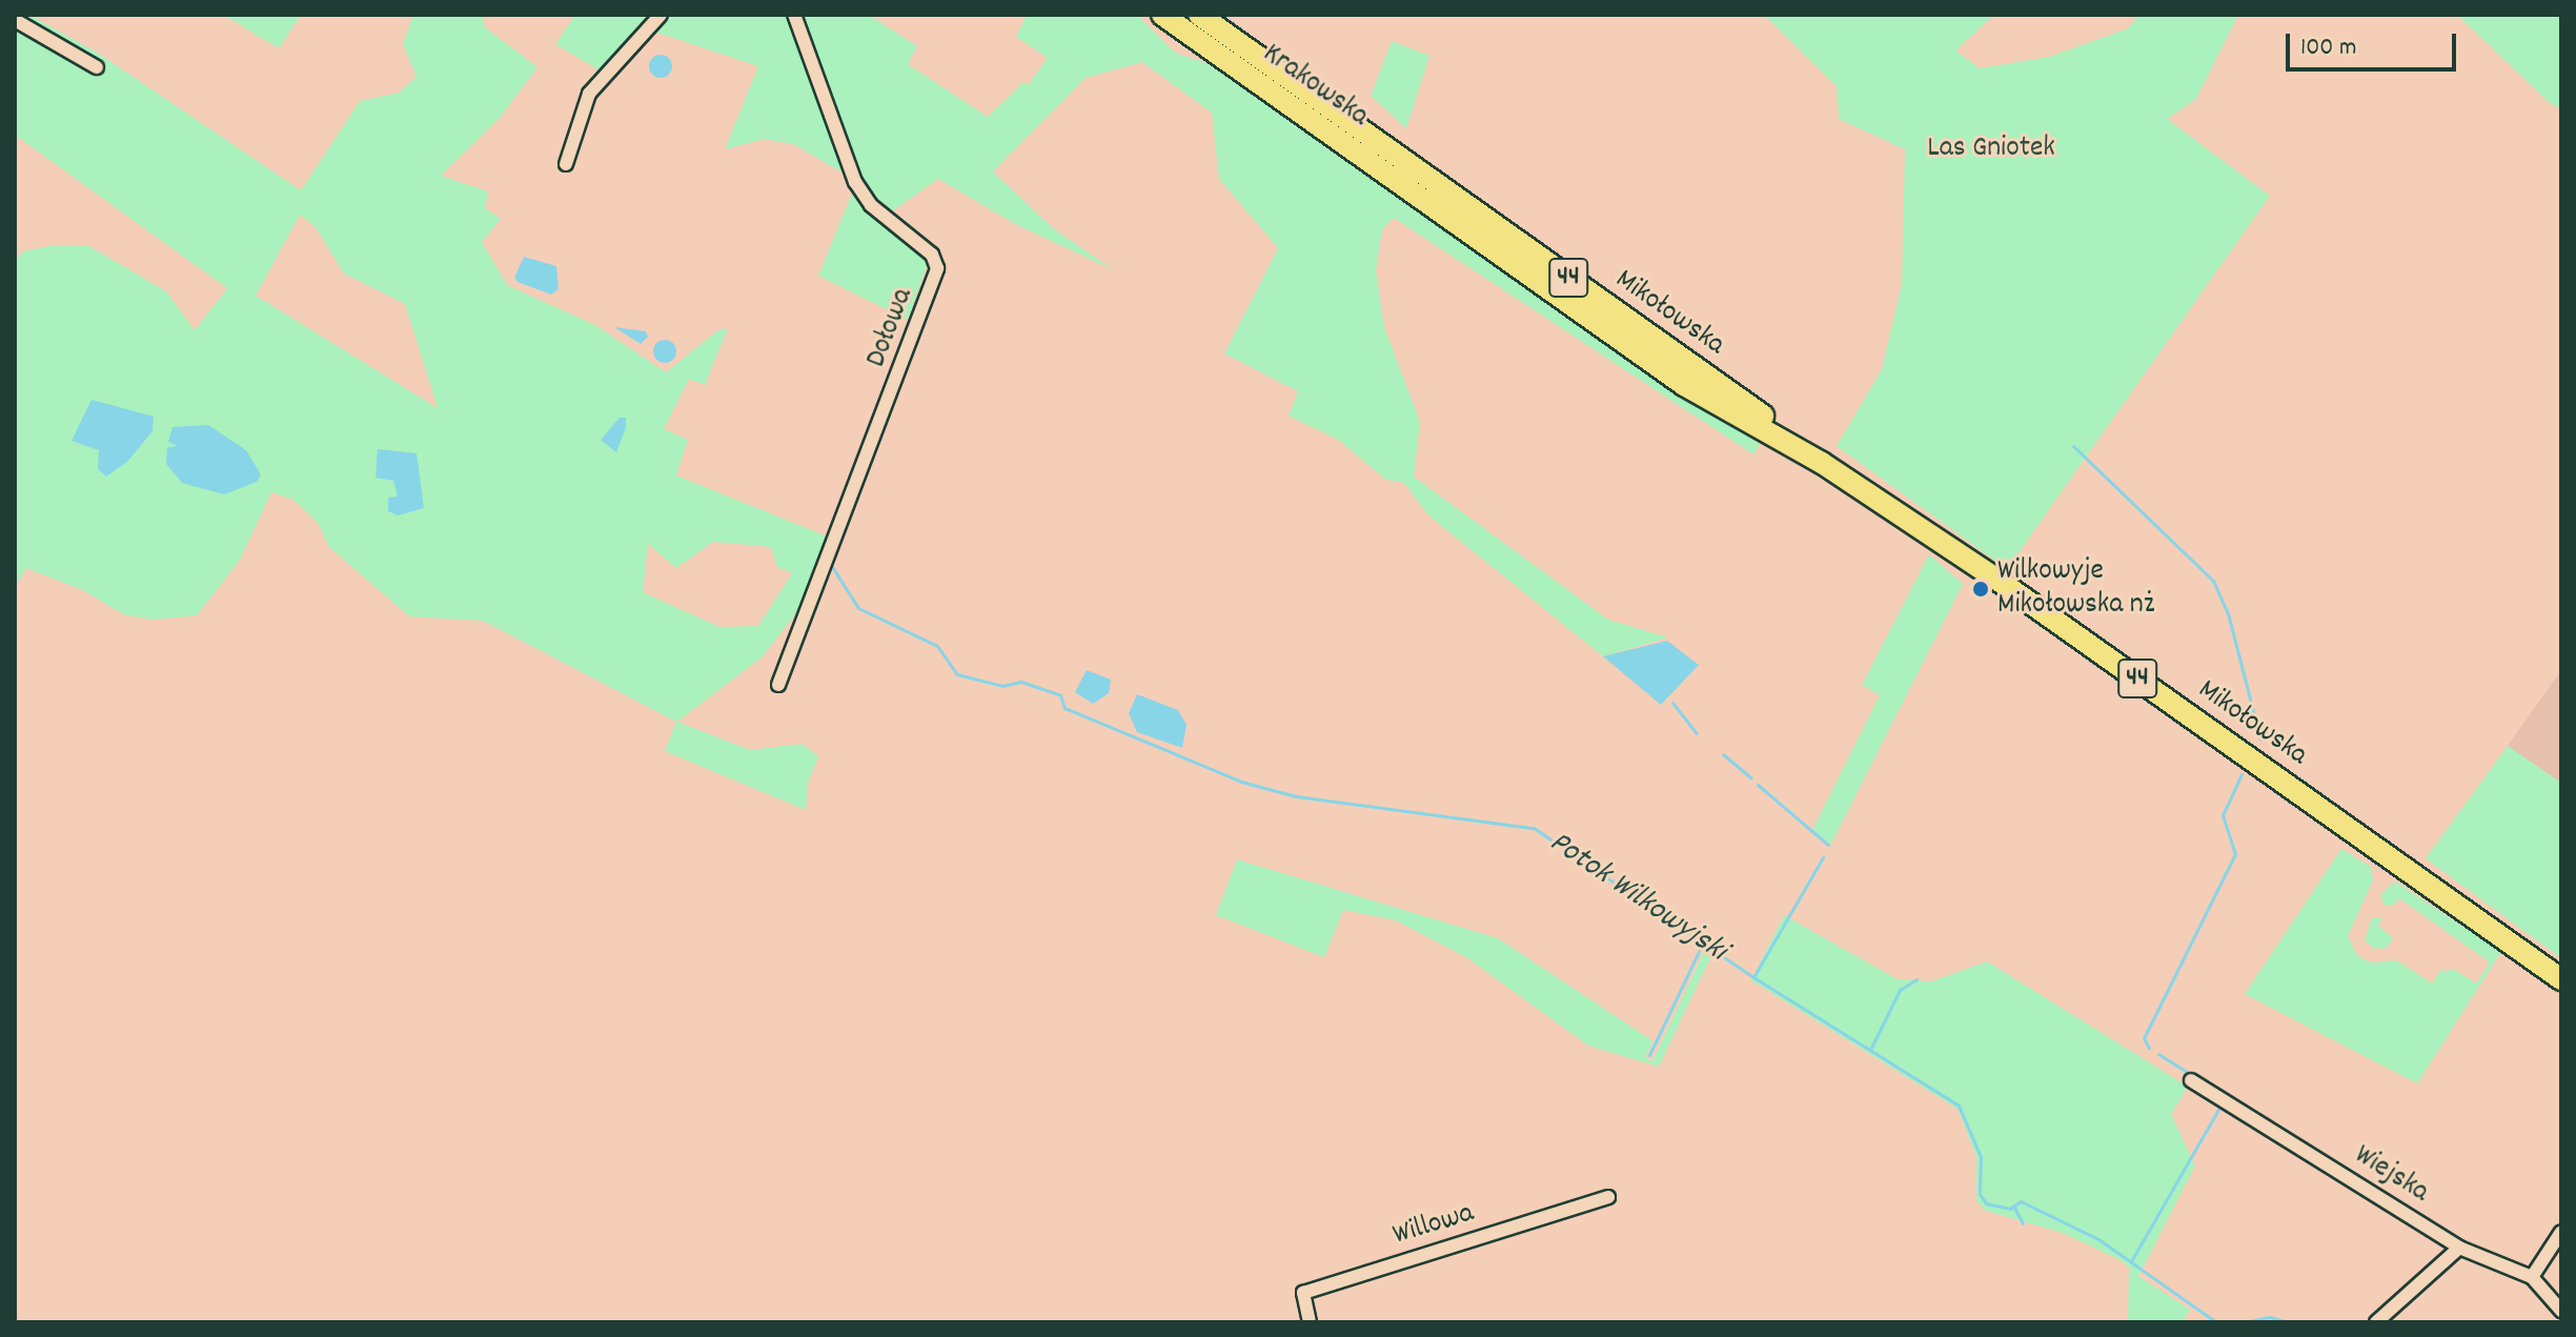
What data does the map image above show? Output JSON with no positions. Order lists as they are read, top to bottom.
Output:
{
  "streets": {
    "main road": ["Krakowska", "44", "Mikołowska"],
    "street": ["Dołowa", "Wiejska", "Willowa"]
  },
  "crossings": [
    ["Krakowska", "Mikołowska"]
  ],
  "water": ["Potok Wilkowyjski"],
  "parks": ["Las Gniotek"],
  "places": ["Wilkowyje Mikołowska nż"],
  "scale_bar": "100 m"
}
